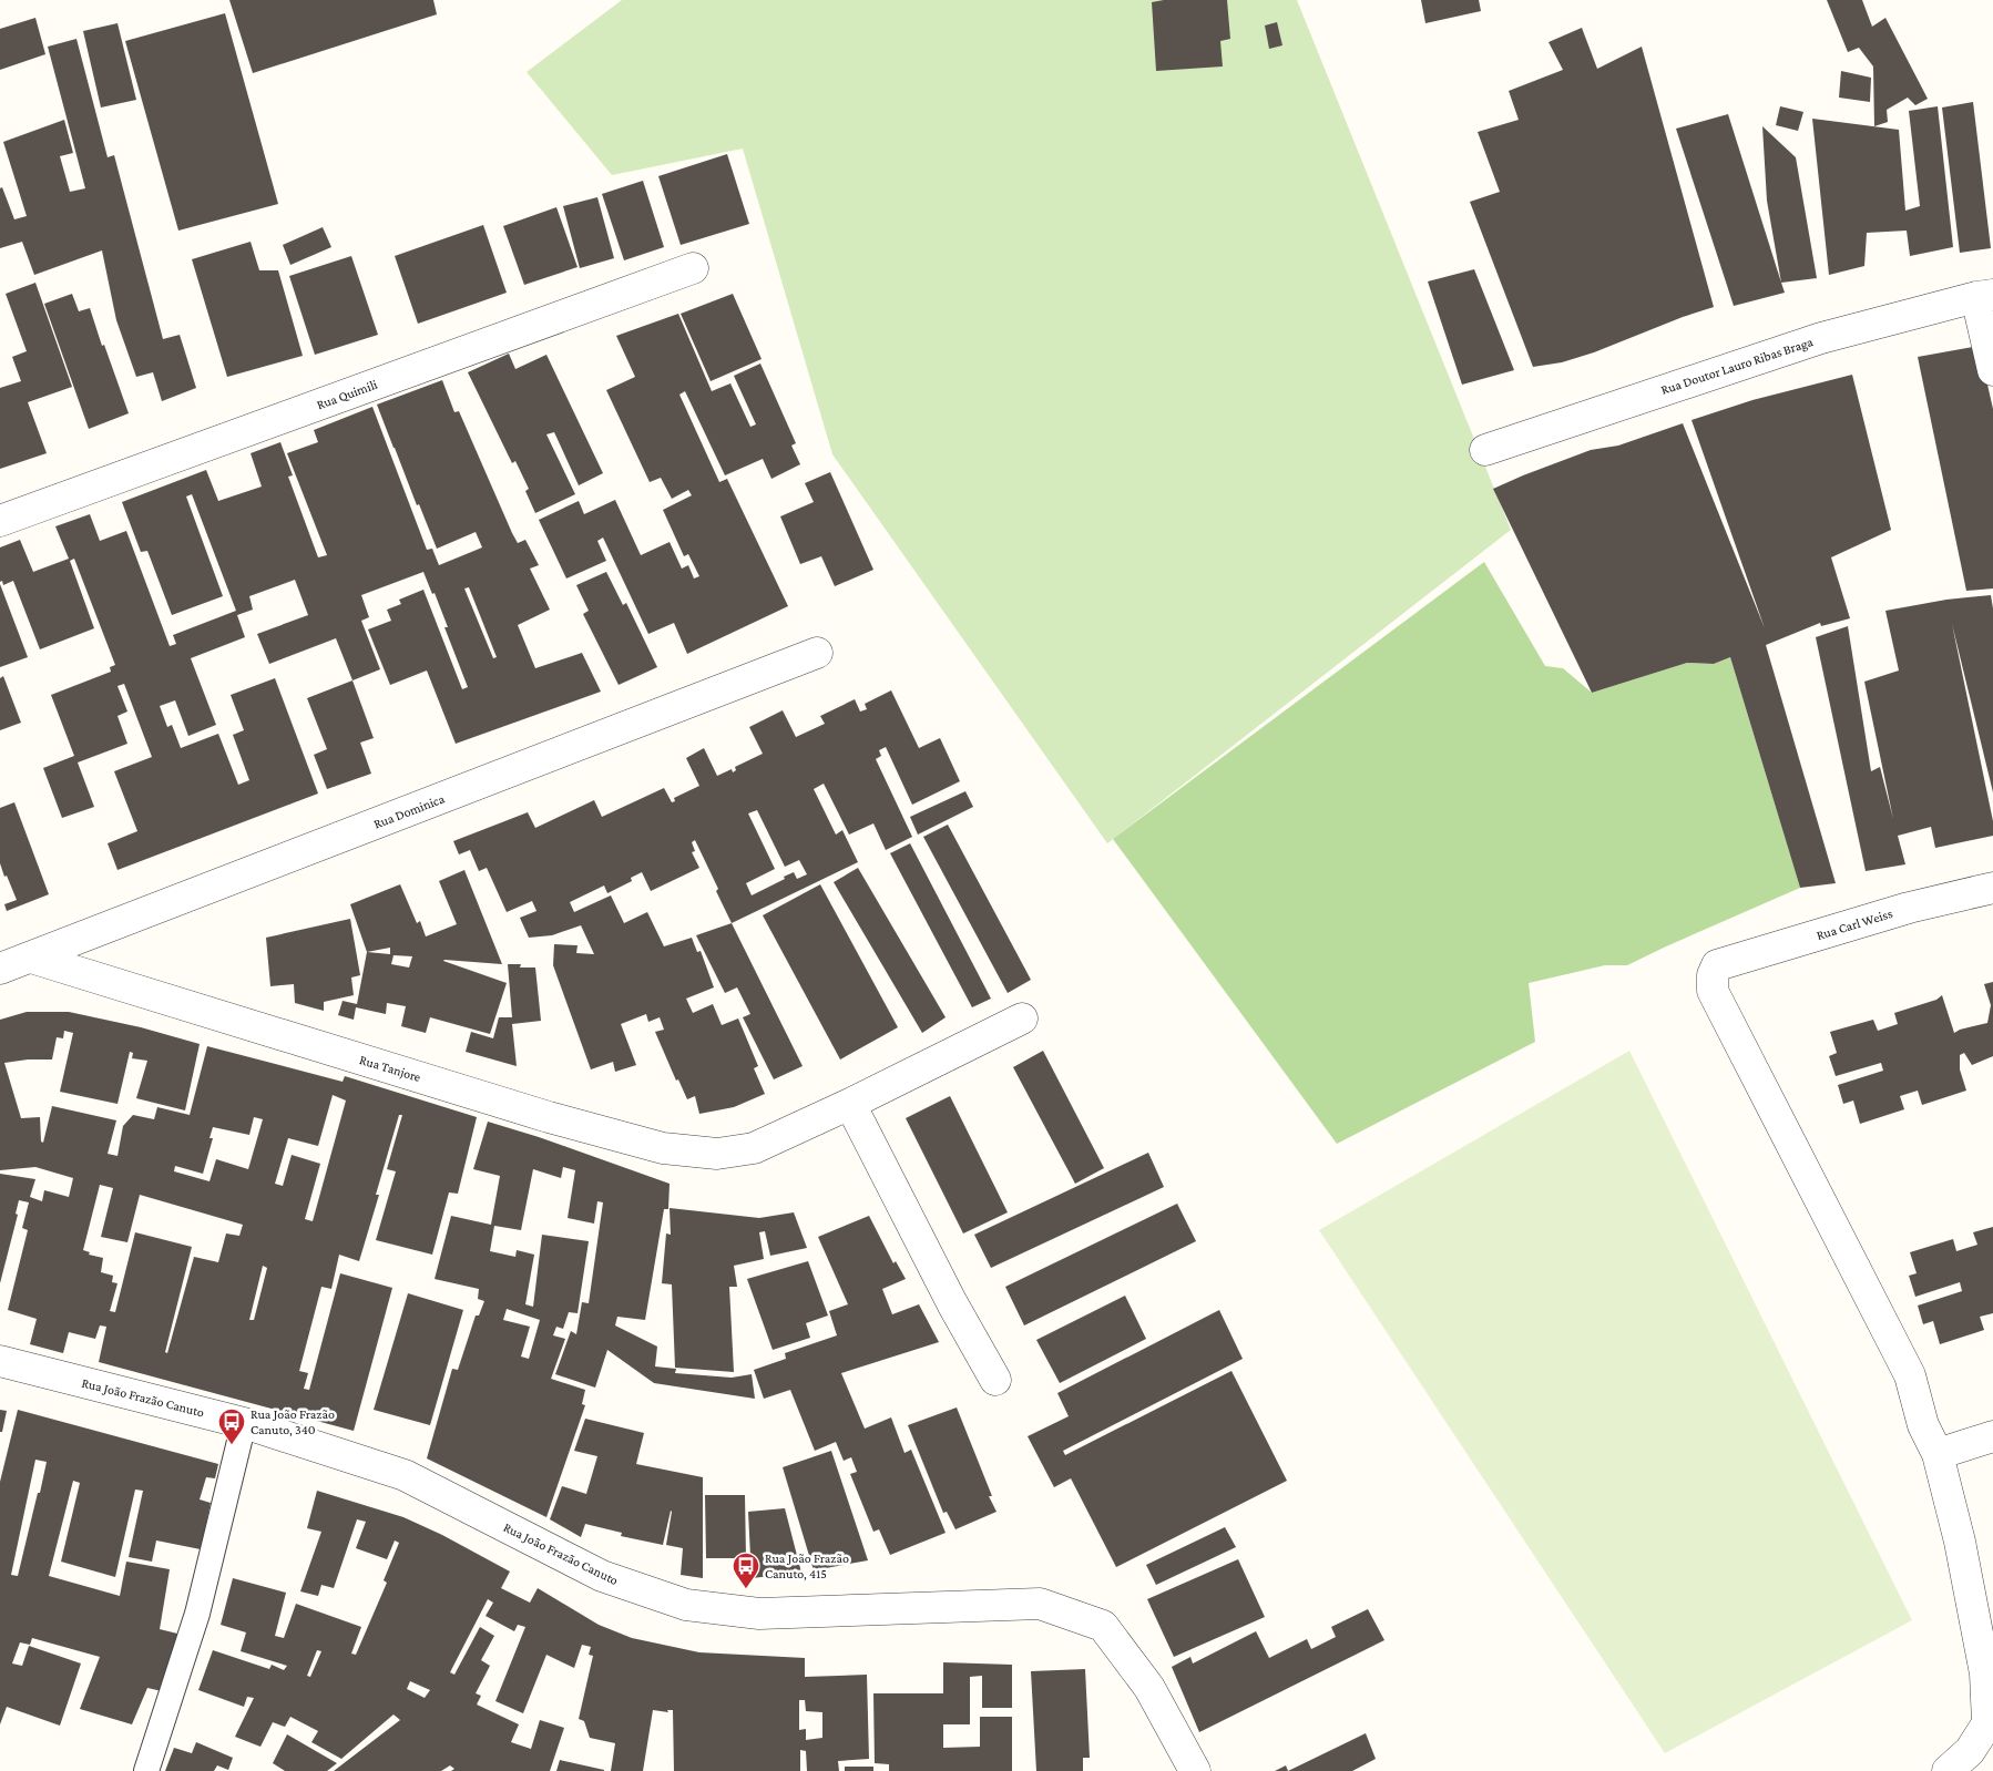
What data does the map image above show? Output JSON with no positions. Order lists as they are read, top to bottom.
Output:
{
  "streets": {
    "street": [
      "Rua Doutor Lauro Ribas Braga",
      "Rua Quimili",
      "Rua Dominica",
      "Rua Carl Weiss",
      "Rua Tanjore",
      "Rua João Frazão Canuto"
    ]
  },
  "crossings": [
    ["Rua Dominica", "Rua Tanjore"]
  ],
  "places": {
    "bus stop": ["Rua João Frazão Canuto, 340", "Rua João Frazão Canuto, 415"]
  }
}
